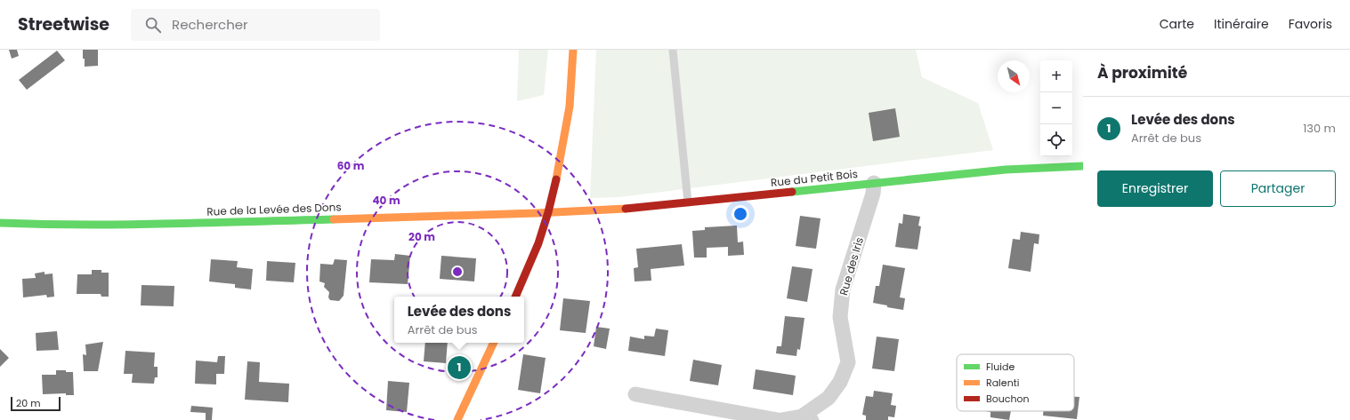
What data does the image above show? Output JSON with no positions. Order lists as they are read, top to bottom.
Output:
{
  "streets": {
    "street": ["Rue du Petit Bois", "Rue de la Levée des Dons", "Rue des Iris"]
  },
  "crossings": [
    ["Rue du Petit Bois", "Rue de la Levée des Dons"],
    ["Rue du Petit Bois", "Rue des Iris"]
  ],
  "legend": ["Fluide", "Ralenti", "Bouchon"],
  "scale_bar": "20 m",
  "north": "bottom right",
  "page": {
    "header": "Streetwise",
    "search": "Rechercher",
    "nav": ["Carte", "Itinéraire", "Favoris"],
    "heading": "À proximité",
    "map_buttons": ["+", "−"],
    "list": [
      {
        "mark": "1",
        "name": "Levée des dons",
        "note": "Arrêt de bus",
        "value": "130 m"
      }
    ],
    "buttons": ["Enregistrer", "Partager"],
    "popup": ["Levée des dons", "Arrêt de bus"],
    "pins": "1",
    "scale": "20 m"
  },
  "rings": ["60 m", "40 m", "20 m"]
}
